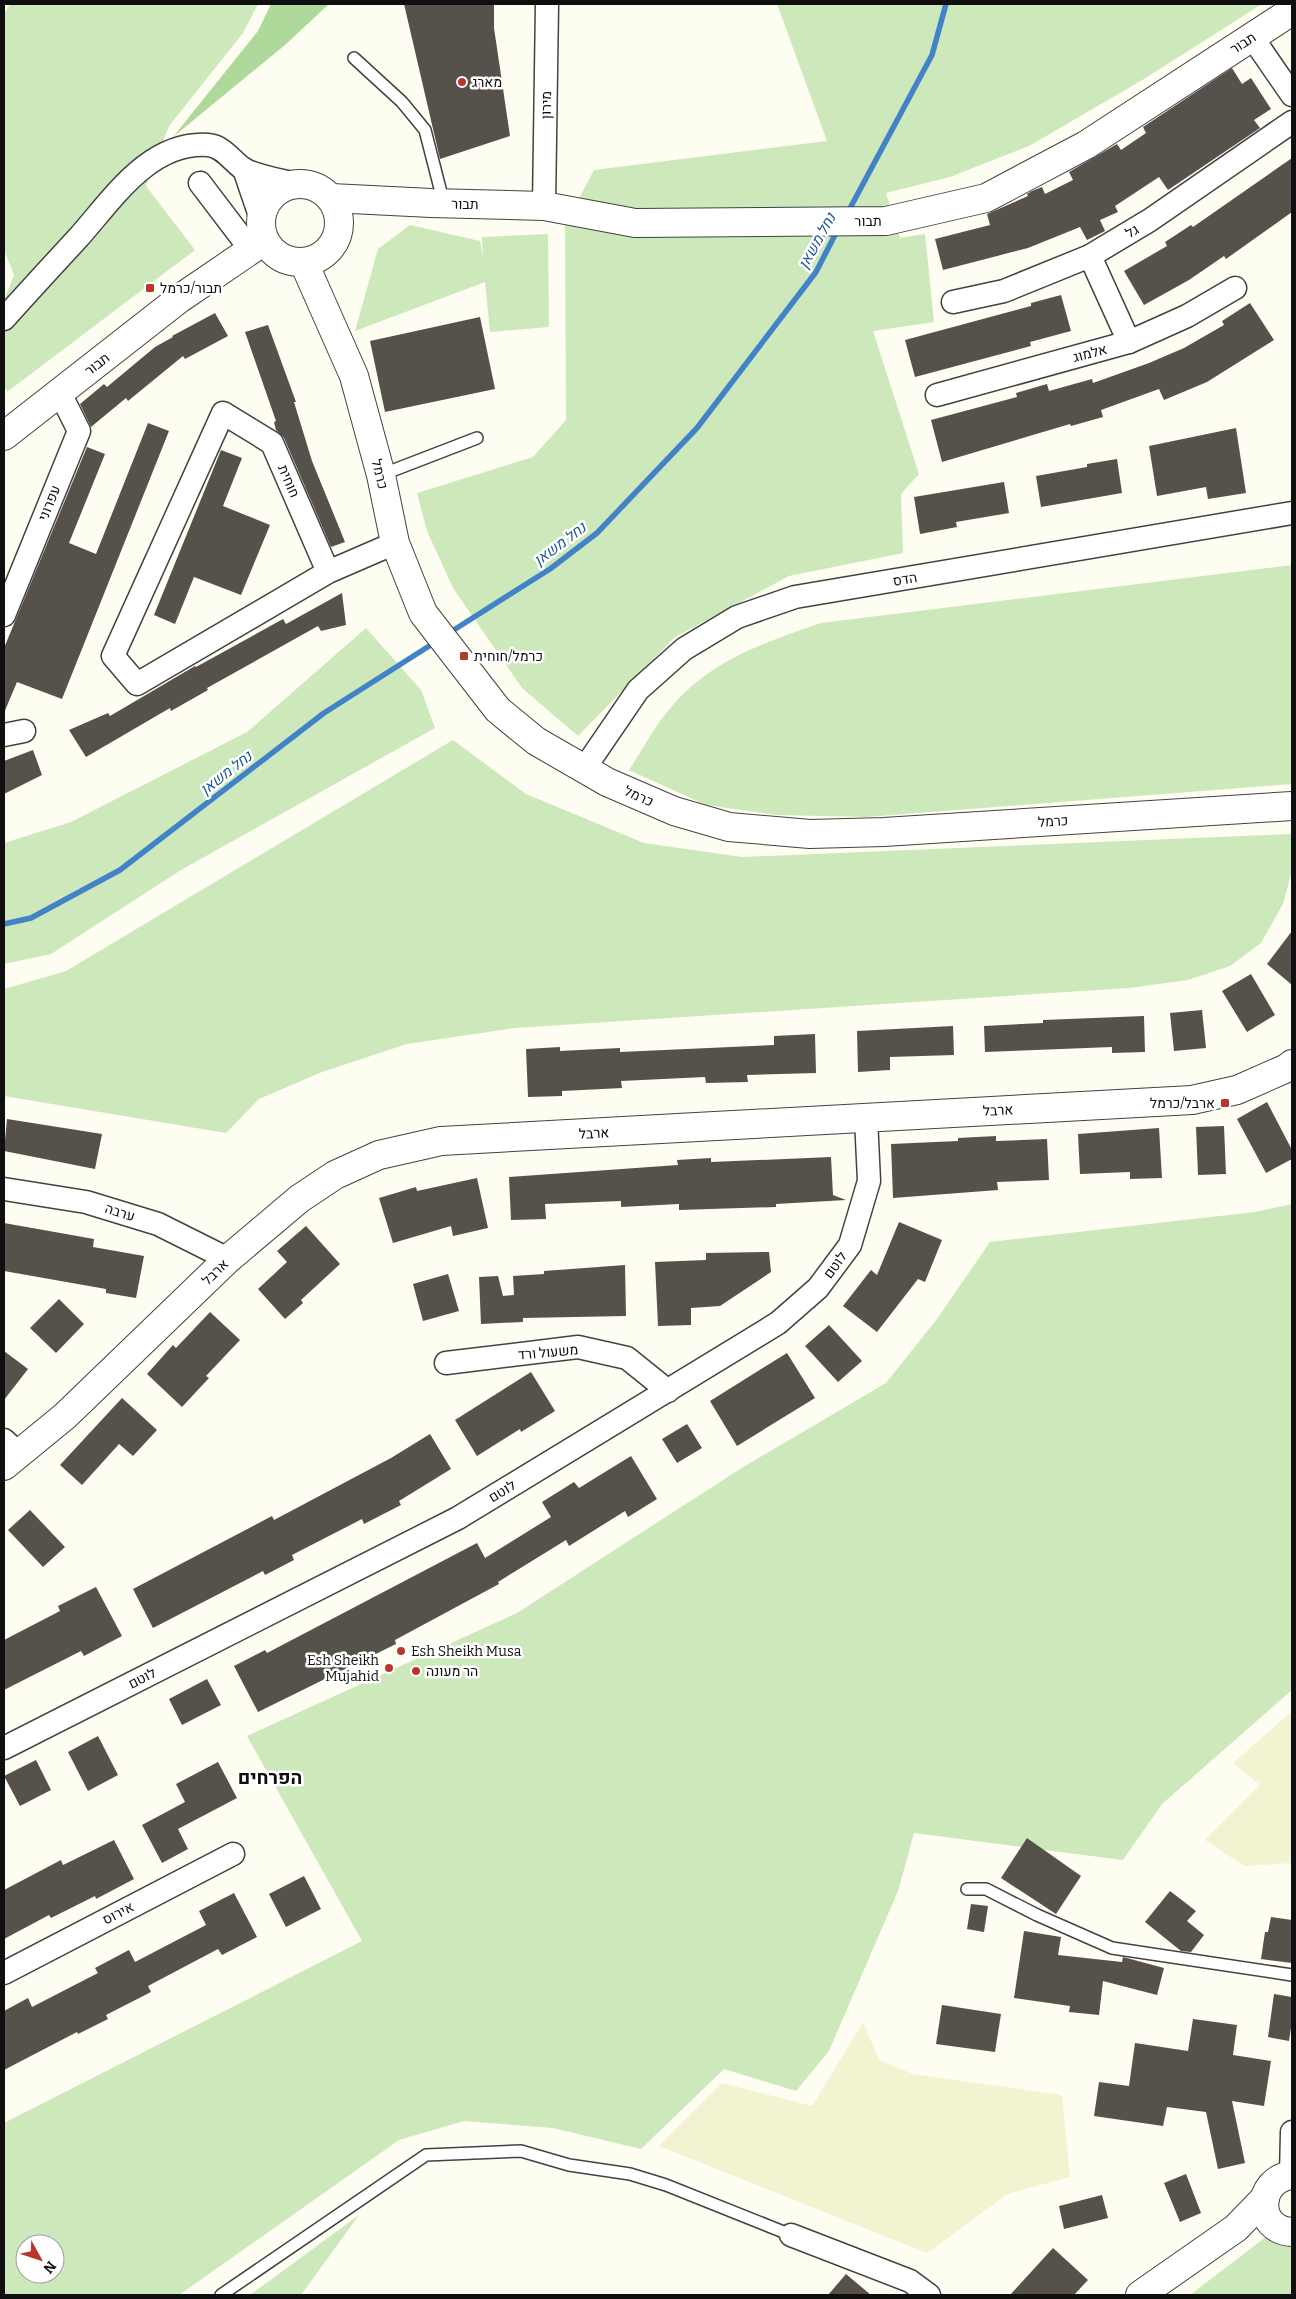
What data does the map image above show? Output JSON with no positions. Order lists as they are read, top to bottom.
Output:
{
  "streets": {
    "street": [
      "תבור",
      "מירון",
      "גל",
      "אלמוג",
      "כרמל",
      "חוחית",
      "עפרוני",
      "הדס",
      "ארבל",
      "ערבה",
      "לוטם",
      "משעול ורד",
      "אירוס"
    ]
  },
  "crossings": [
    ["תבור", "מירון"],
    ["תבור", "כרמל"],
    ["תבור", "עפרוני"],
    ["כרמל", "הדס"],
    ["ארבל", "ערבה"],
    ["ארבל", "לוטם"],
    ["לוטם", "משעול ורד"]
  ],
  "districts": ["הפרחים"],
  "water": ["נחל משאן"],
  "places": {
    "other": [
      "מארג",
      "Esh Sheikh Musa",
      "Esh Sheikh Mujahid",
      "הר מעונה"
    ],
    "transit": ["תבור/כרמל", "כרמל/חוחית", "ארבל/כרמל"]
  },
  "north": "bottom right"
}
